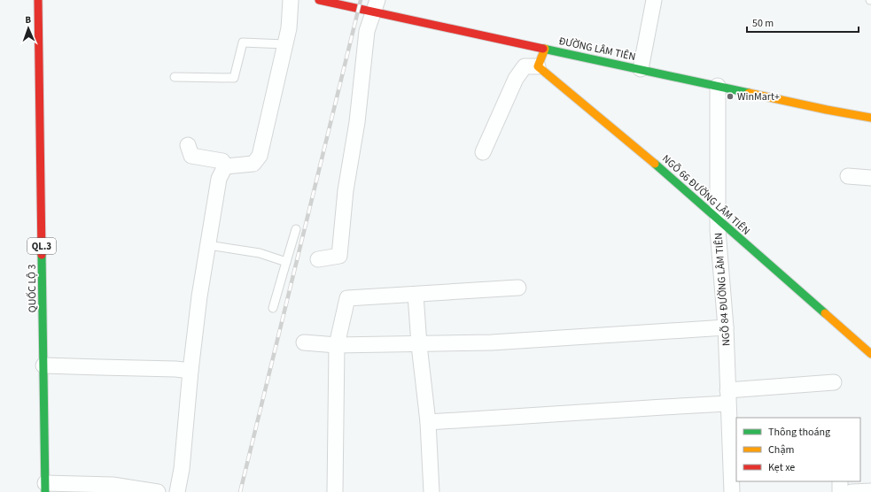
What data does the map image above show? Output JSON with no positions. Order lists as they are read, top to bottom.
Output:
{
  "streets": {
    "main road": [
      "ĐƯỜNG LÂM TIÊN",
      "NGÕ 66 ĐƯỜNG LÂM TIÊN",
      "QL.3",
      "QUỐC LỘ 3"
    ],
    "street": ["NGÕ 84 ĐƯỜNG LÂM TIÊN"]
  },
  "crossings": [
    ["ĐƯỜNG LÂM TIÊN", "NGÕ 84 ĐƯỜNG LÂM TIÊN"],
    ["NGÕ 66 ĐƯỜNG LÂM TIÊN", "NGÕ 84 ĐƯỜNG LÂM TIÊN"]
  ],
  "places": ["WinMart+"],
  "legend": ["Thông thoáng", "Chậm", "Kẹt xe"],
  "scale_bar": "50 m",
  "north": "top"
}
